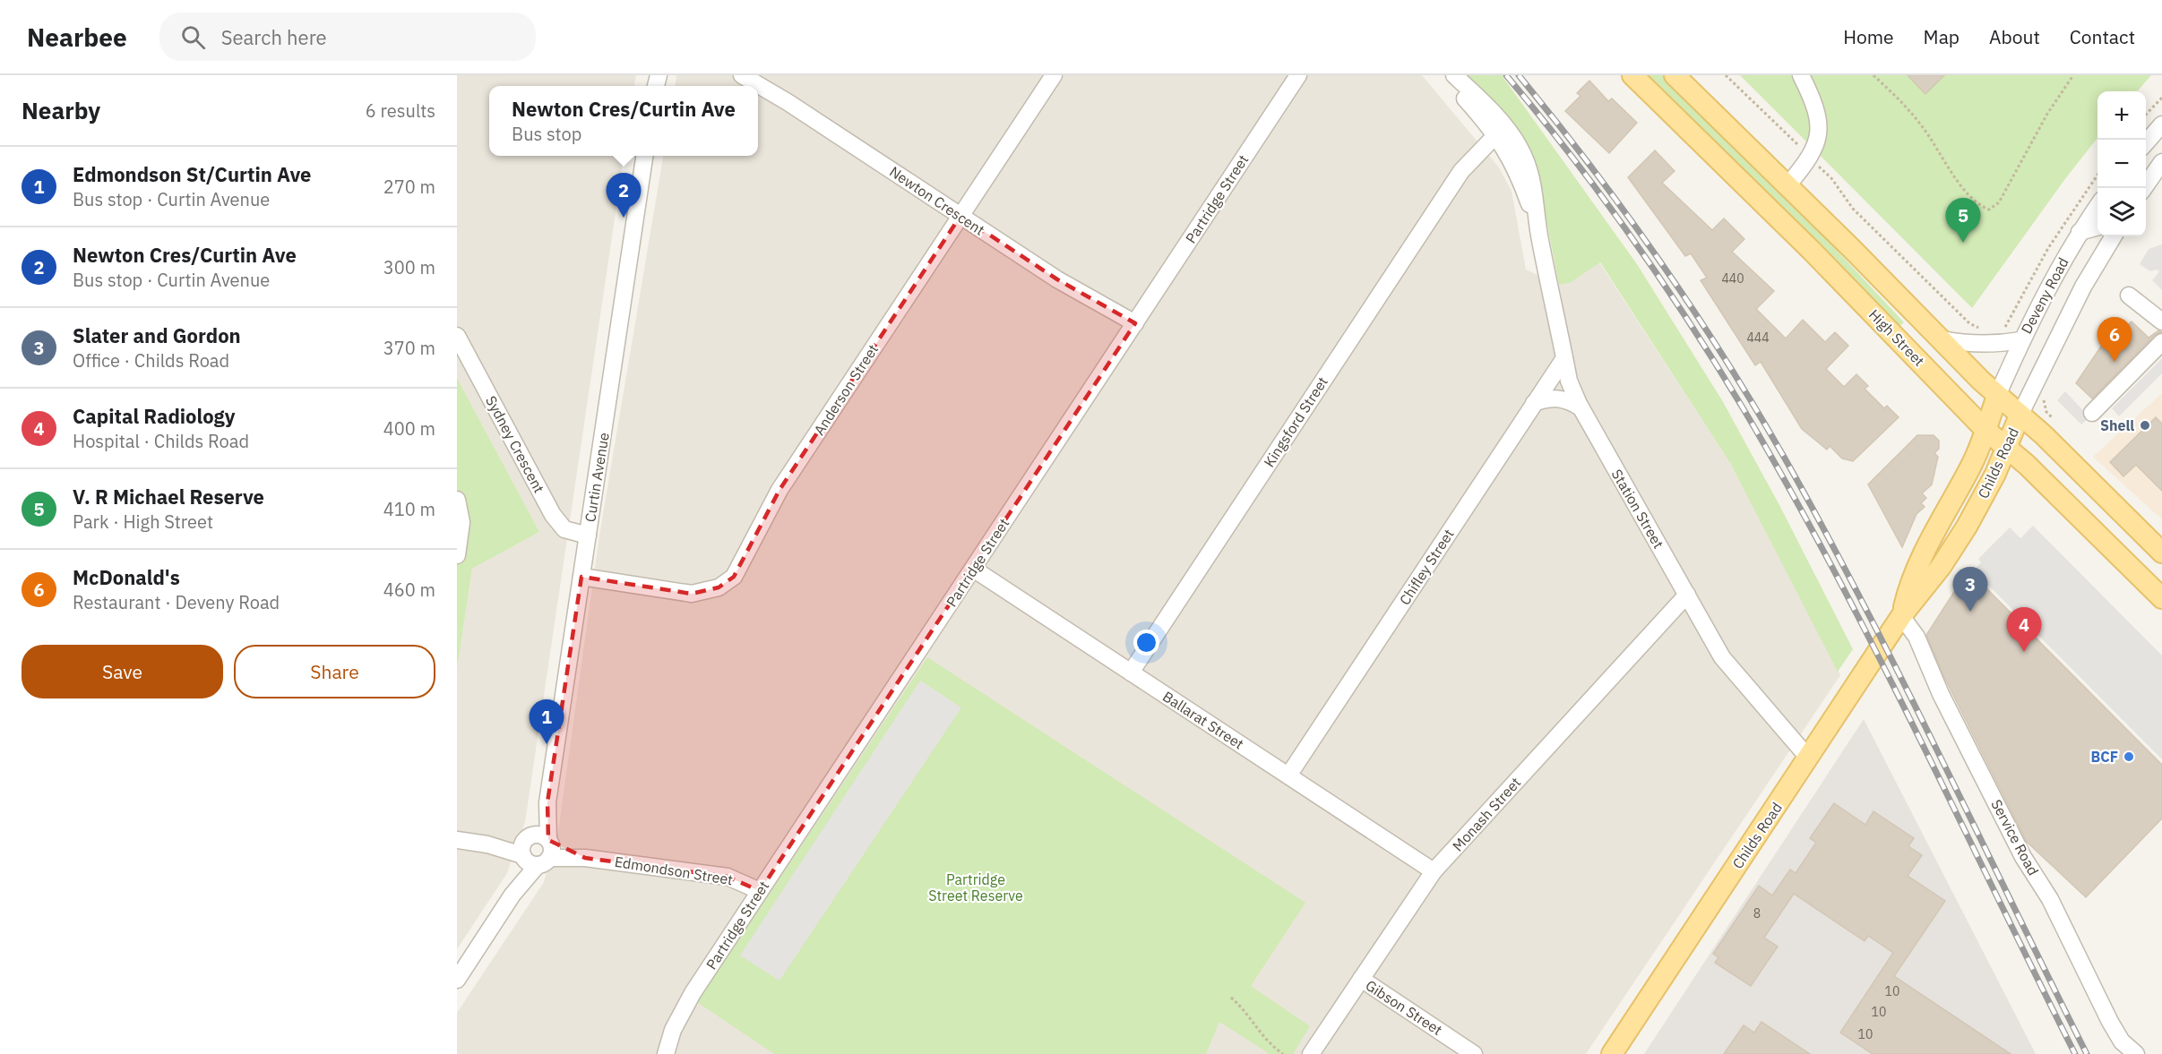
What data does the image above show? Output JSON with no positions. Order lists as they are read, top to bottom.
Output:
{
  "streets": {
    "main road": ["High Street", "Childs Road"],
    "street": [
      "Partridge Street",
      "Newton Crescent",
      "Deveny Road",
      "Anderson Street",
      "Kingsford Street",
      "Sydney Crescent",
      "Curtin Avenue",
      "Station Street",
      "Chifley Street",
      "Ballarat Street",
      "Monash Street",
      "Service Road",
      "Edmondson Street",
      "Gibson Street"
    ]
  },
  "crossings": [
    ["Partridge Street", "Newton Crescent"],
    ["Partridge Street", "Ballarat Street"],
    ["Partridge Street", "Edmondson Street"],
    ["Newton Crescent", "Anderson Street"],
    ["Deveny Road", "High Street"],
    ["Deveny Road", "Childs Road"],
    ["High Street", "Childs Road"],
    ["Anderson Street", "Curtin Avenue"],
    ["Kingsford Street", "Station Street"],
    ["Kingsford Street", "Ballarat Street"],
    ["Sydney Crescent", "Curtin Avenue"],
    ["Childs Road", "Station Street"],
    ["Childs Road", "Service Road"],
    ["Curtin Avenue", "Edmondson Street"],
    ["Station Street", "Chifley Street"],
    ["Station Street", "Monash Street"],
    ["Chifley Street", "Ballarat Street"],
    ["Ballarat Street", "Monash Street"],
    ["Monash Street", "Gibson Street"]
  ],
  "parks": ["Partridge Street Reserve"],
  "places": ["Shell", "BCF"],
  "house_numbers": [
    "440",
    "444",
    "8",
    "10",
    "10",
    "10"
  ],
  "page": {
    "header": "Nearbee",
    "search": "Search here",
    "nav": [
      "Home",
      "Map",
      "About",
      "Contact"
    ],
    "heading": ["Nearby", "6 results"],
    "popup": ["Newton Cres/Curtin Ave", "Bus stop"],
    "map_buttons": ["+", "−"],
    "list": [
      {
        "mark": "1",
        "name": "Edmondson St/Curtin Ave",
        "note": "Bus stop · Curtin Avenue",
        "value": "270 m"
      },
      {
        "mark": "2",
        "name": "Newton Cres/Curtin Ave",
        "note": "Bus stop · Curtin Avenue",
        "value": "300 m"
      },
      {
        "mark": "3",
        "name": "Slater and Gordon",
        "note": "Office · Childs Road",
        "value": "370 m"
      },
      {
        "mark": "4",
        "name": "Capital Radiology",
        "note": "Hospital · Childs Road",
        "value": "400 m"
      },
      {
        "mark": "5",
        "name": "V. R Michael Reserve",
        "note": "Park · High Street",
        "value": "410 m"
      },
      {
        "mark": "6",
        "name": "McDonald's",
        "note": "Restaurant · Deveny Road",
        "value": "460 m"
      }
    ],
    "pins": [
      "2",
      "5",
      "6",
      "3",
      "4",
      "1"
    ],
    "buttons": ["Save", "Share"]
  }
}
